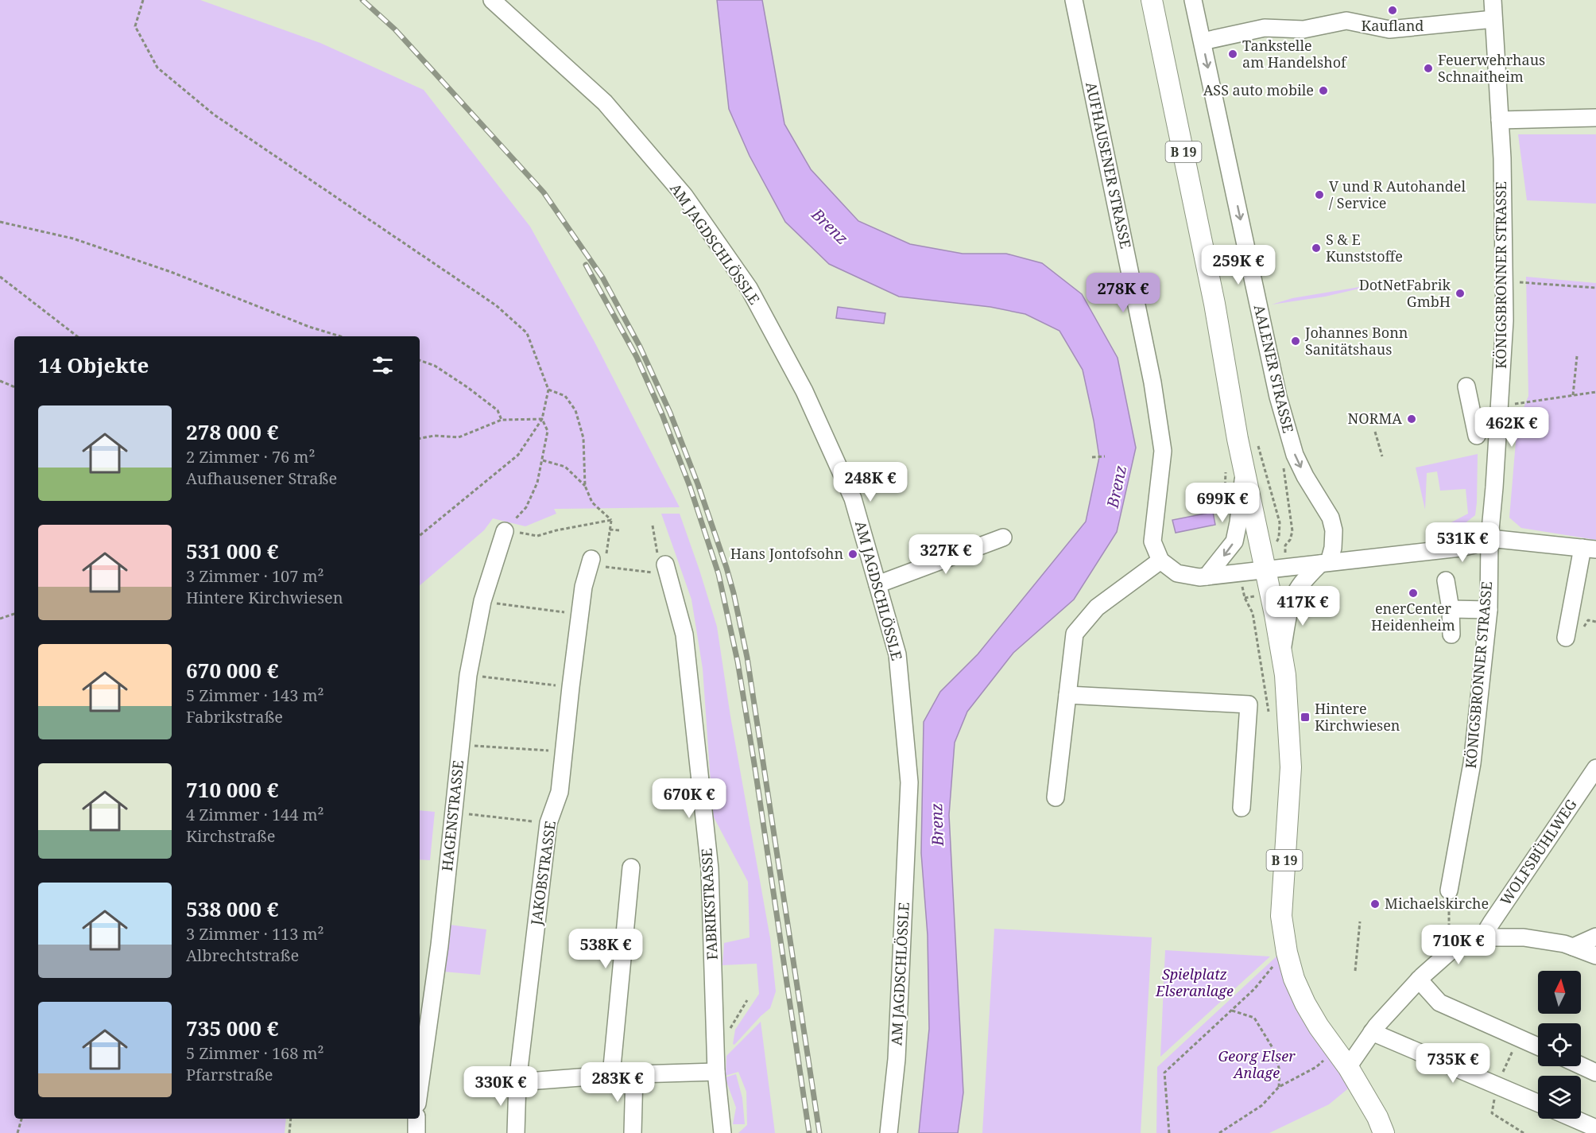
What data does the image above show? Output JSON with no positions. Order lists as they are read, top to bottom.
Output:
{
  "streets": {
    "main road": ["B 19"],
    "street": [
      "AUFHAUSENER STRASSE",
      "AM JAGDSCHLÖSSLE",
      "KÖNIGSBRONNER STRASSE",
      "AALENER STRASSE",
      "HAGENSTRASSE",
      "WOLFSBÜHLWEG",
      "JAKOBSTRASSE",
      "FABRIKSTRASSE"
    ]
  },
  "one_way": ["AALENER STRASSE"],
  "water": ["Brenz"],
  "parks": ["Spielplatz Elseranlage", "Georg Elser Anlage"],
  "places": {
    "other": [
      "Kaufland",
      "Tankstelle am Handelshof",
      "Feuerwehrhaus Schnaitheim",
      "ASS auto mobile",
      "V und R Autohandel / Service",
      "S & E Kunststoffe",
      "DotNetFabrik GmbH",
      "Johannes Bonn Sanitätshaus",
      "NORMA",
      "Hans Jontofsohn",
      "enerCenter Heidenheim",
      "Michaelskirche"
    ],
    "transit": ["Hintere Kirchwiesen"]
  },
  "north": "top",
  "page": {
    "price": [
      "259K €",
      "278K €",
      "462K €",
      "248K €",
      "699K €",
      "531K €",
      "327K €",
      "417K €",
      "670K €",
      "710K €",
      "538K €",
      "735K €",
      "283K €",
      "330K €"
    ],
    "heading": "14 Objekte",
    "list": [
      {
        "name": "278 000 €",
        "note": "2 Zimmer · 76 m² · Aufhausener Straße"
      },
      {
        "name": "531 000 €",
        "note": "3 Zimmer · 107 m² · Hintere Kirchwiesen"
      },
      {
        "name": "670 000 €",
        "note": "5 Zimmer · 143 m² · Fabrikstraße"
      },
      {
        "name": "710 000 €",
        "note": "4 Zimmer · 144 m² · Kirchstraße"
      },
      {
        "name": "538 000 €",
        "note": "3 Zimmer · 113 m² · Albrechtstraße"
      },
      {
        "name": "735 000 €",
        "note": "5 Zimmer · 168 m² · Pfarrstraße"
      }
    ]
  }
}
